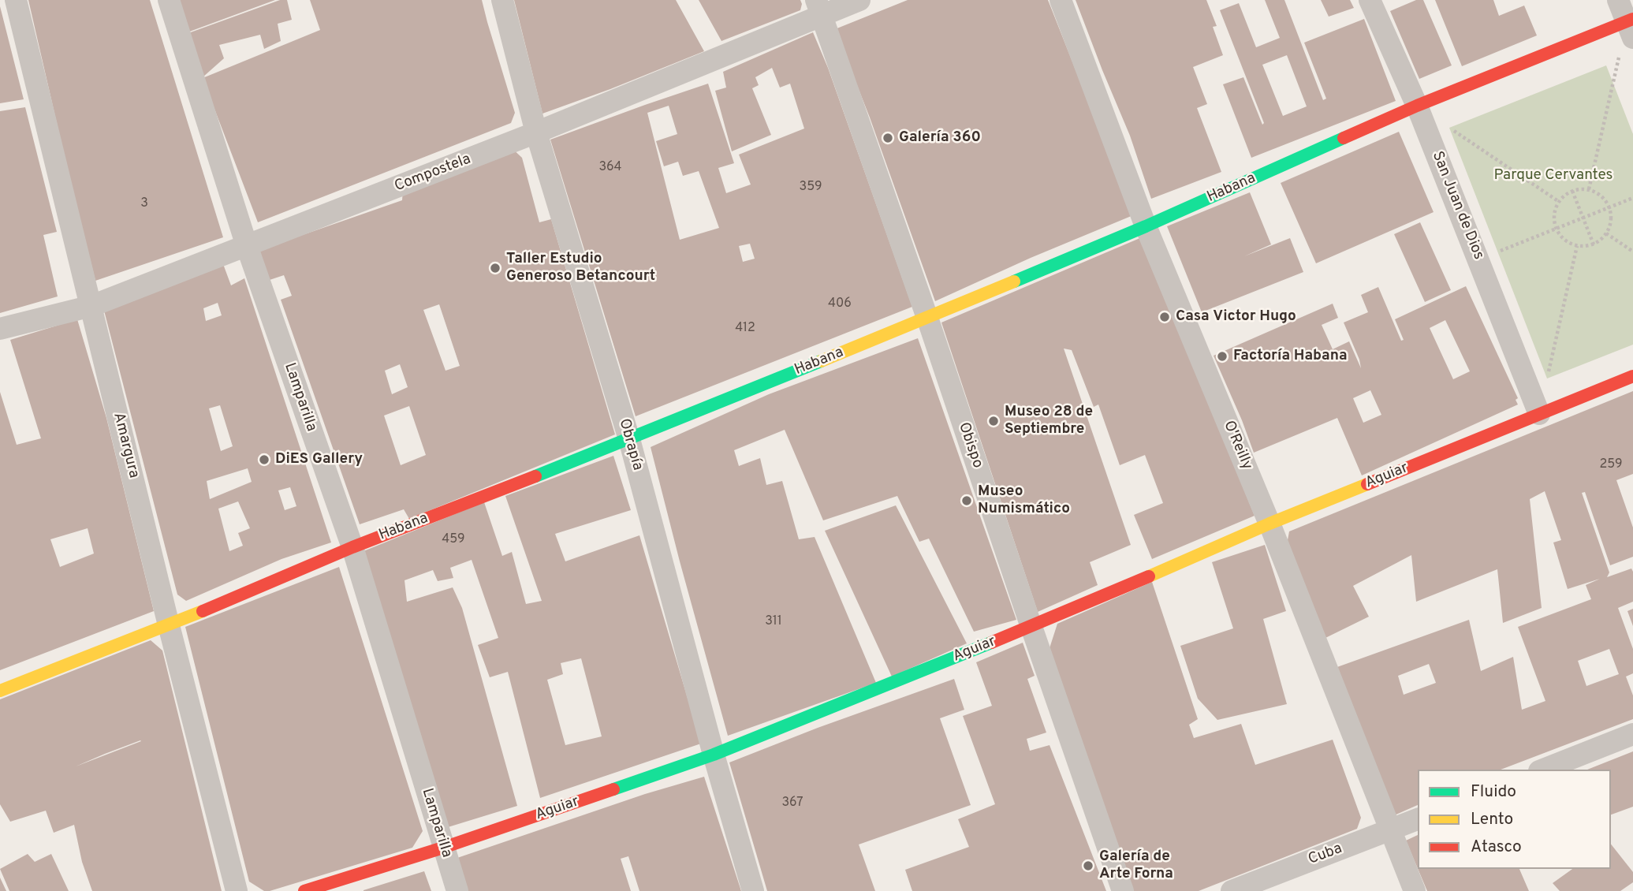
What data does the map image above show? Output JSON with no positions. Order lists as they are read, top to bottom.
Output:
{
  "streets": {
    "street": [
      "Compostela",
      "Habana",
      "San Juan de Dios",
      "Lamparilla",
      "Obrapía",
      "Amargura",
      "Obispo",
      "O'Reilly",
      "Aguiar",
      "Cuba"
    ]
  },
  "crossings": [
    ["Compostela", "Lamparilla"],
    ["Compostela", "Obrapía"],
    ["Compostela", "Amargura"],
    ["Compostela", "Obispo"],
    ["Habana", "San Juan de Dios"],
    ["Habana", "Lamparilla"],
    ["Habana", "Obrapía"],
    ["Habana", "Amargura"],
    ["Habana", "Obispo"],
    ["Habana", "O'Reilly"],
    ["San Juan de Dios", "Aguiar"],
    ["Lamparilla", "Aguiar"],
    ["Obrapía", "Aguiar"],
    ["Obispo", "Aguiar"],
    ["O'Reilly", "Aguiar"],
    ["O'Reilly", "Cuba"]
  ],
  "parks": ["Parque Cervantes"],
  "places": [
    "Galería 360",
    "Taller Estudio Generoso Betancourt",
    "Casa Victor Hugo",
    "Factoría Habana",
    "Museo 28 de Septiembre",
    "DiES Gallery",
    "Museo Numismático",
    "Galería de Arte Forna"
  ],
  "house_numbers": [
    "364",
    "359",
    "3",
    "406",
    "412",
    "259",
    "459",
    "311",
    "367"
  ],
  "legend": ["Fluido", "Lento", "Atasco"]
}
